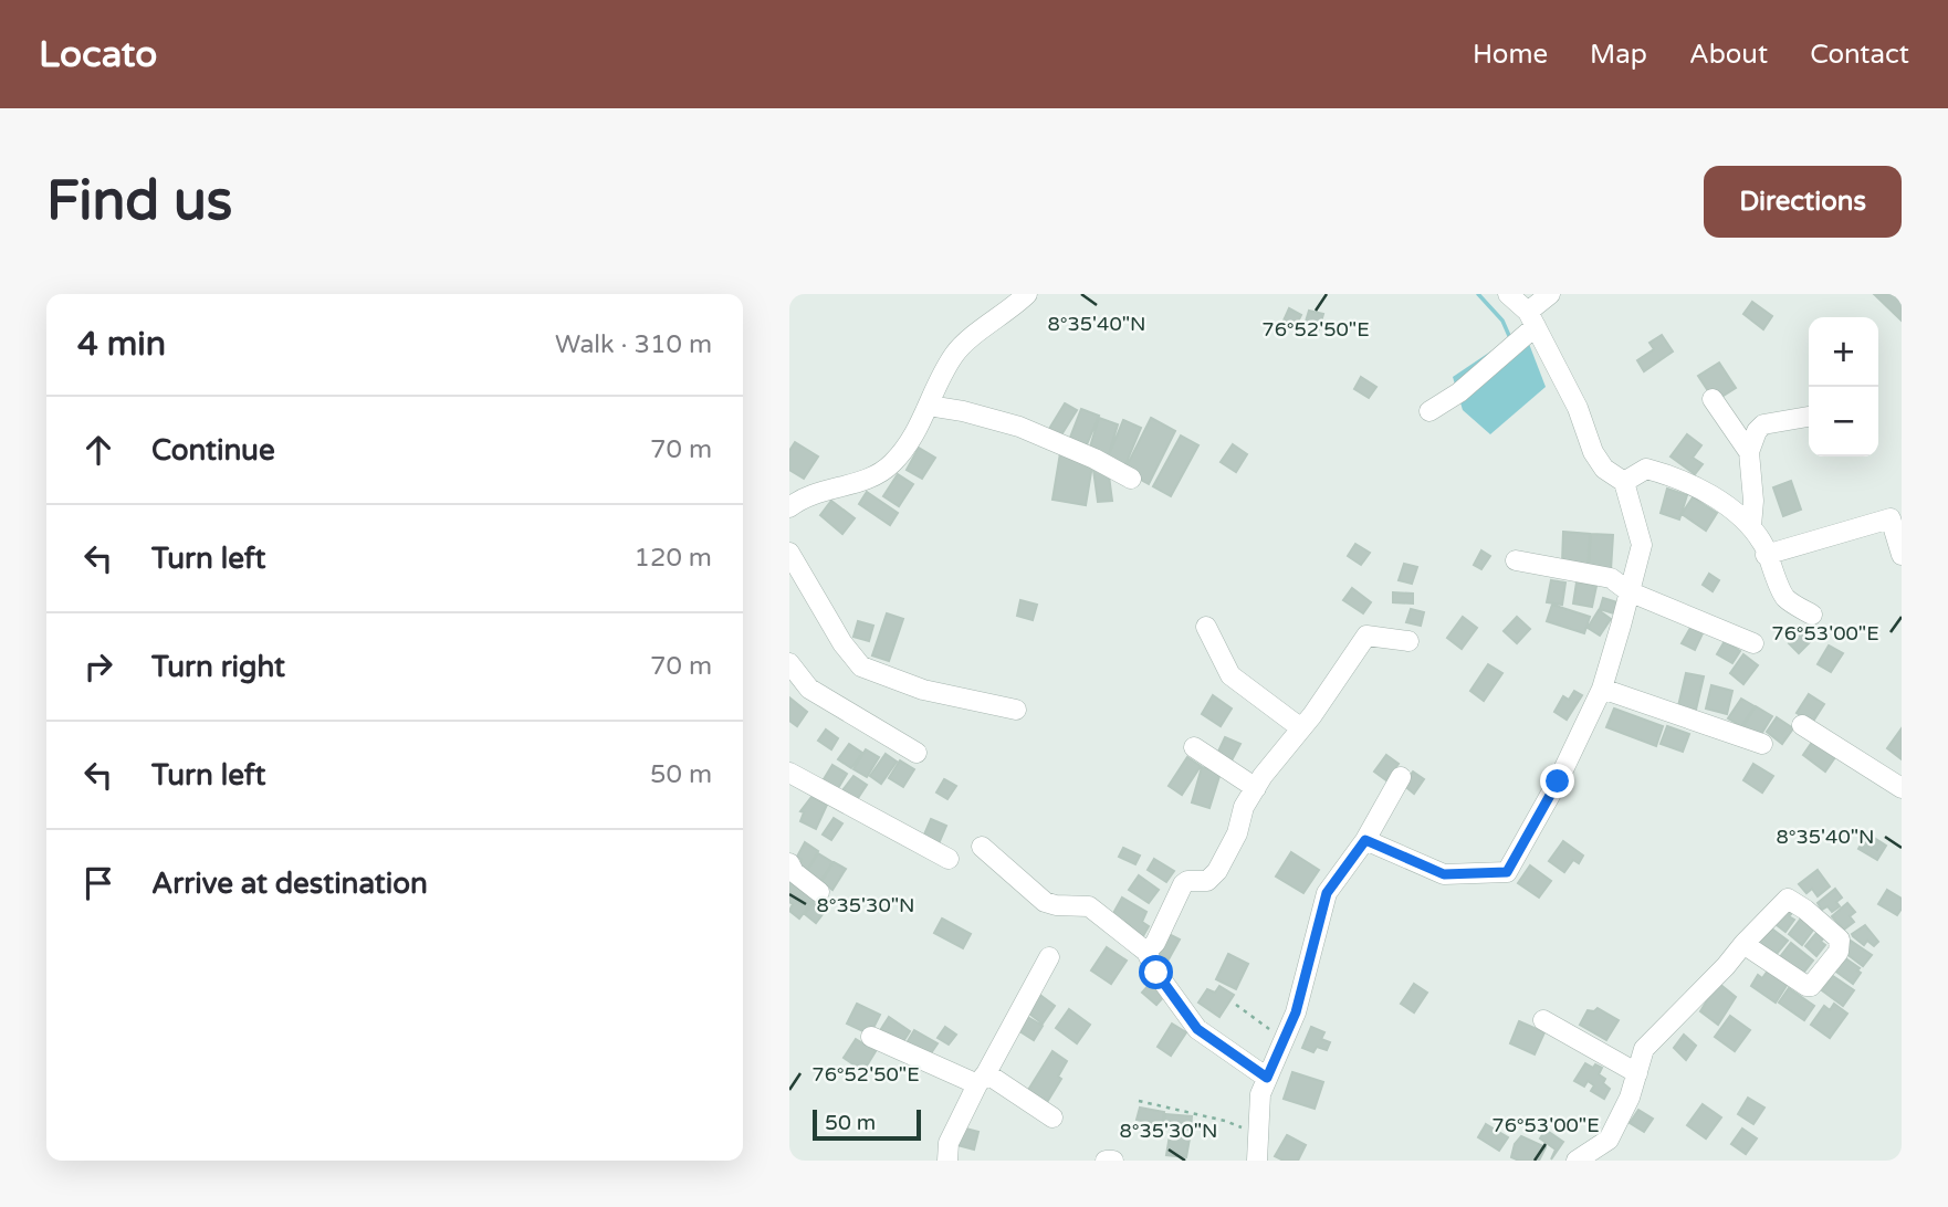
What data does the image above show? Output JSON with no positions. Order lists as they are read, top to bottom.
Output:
{
  "scale_bar": "50 m",
  "page": {
    "header": "Locato",
    "nav": [
      "Home",
      "Map",
      "About",
      "Contact"
    ],
    "buttons": "Directions",
    "title": "Find us",
    "heading": ["4 min", "Walk · 310 m"],
    "map_buttons": ["+", "−"],
    "list": [
      ["Continue", "70 m"],
      ["Turn left", "120 m"],
      ["Turn right", "70 m"],
      ["Turn left", "50 m"],
      "Arrive at destination"
    ],
    "scale": "50 m"
  },
  "coordinates": [
    "8°35'40\"N",
    "76°52'50\"E",
    "76°53'00\"E",
    "8°35'30\"N"
  ]
}
